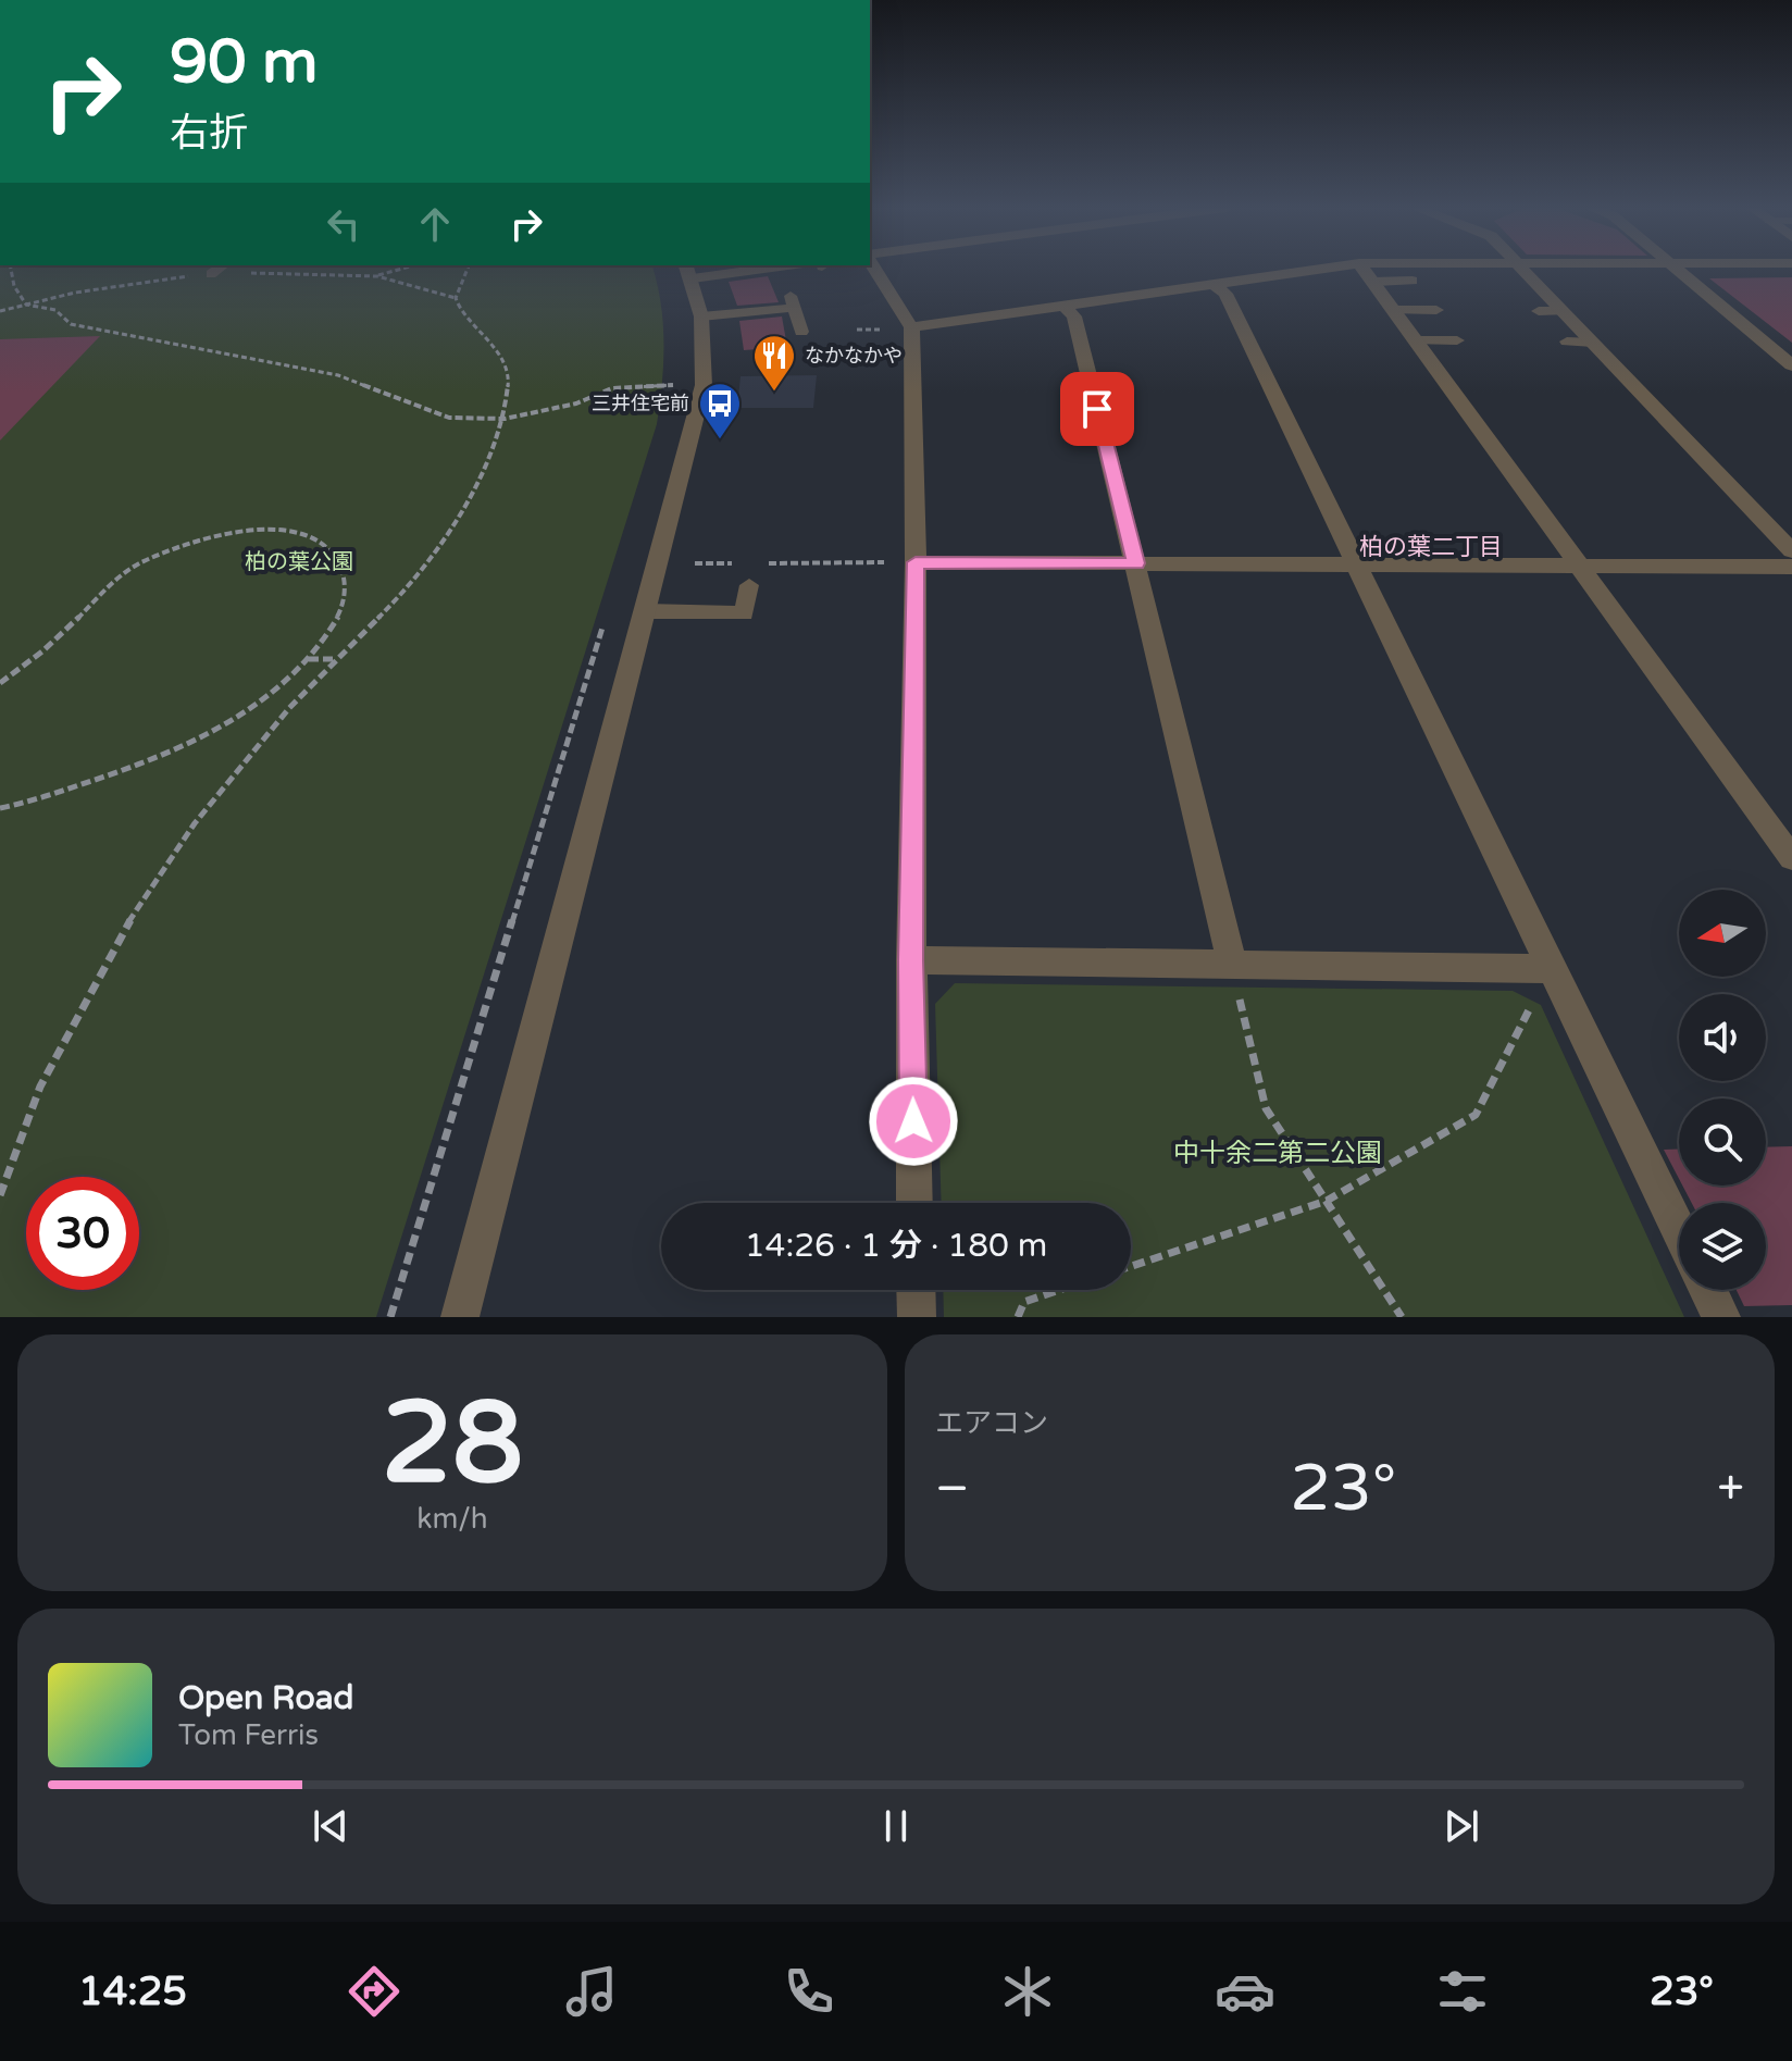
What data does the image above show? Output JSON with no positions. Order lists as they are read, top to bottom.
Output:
{
  "districts": ["柏の葉二丁目"],
  "parks": ["柏の葉公園", "中十余二第二公園"],
  "places": {
    "restaurant": ["なかなかや"],
    "bus stop": ["三井住宅前"]
  },
  "north": "left",
  "page": {
    "turn": ["90 m", "右折"],
    "limit": "30",
    "trip": "14:26 · 1 分 · 180 m",
    "tile": [
      ["28", "km/h"],
      "エアコン"
    ],
    "heat": ["−", "23°", "+"],
    "song": ["Open Road", "Tom Ferris"],
    "tabs": ["14:25", "23°"]
  }
}
